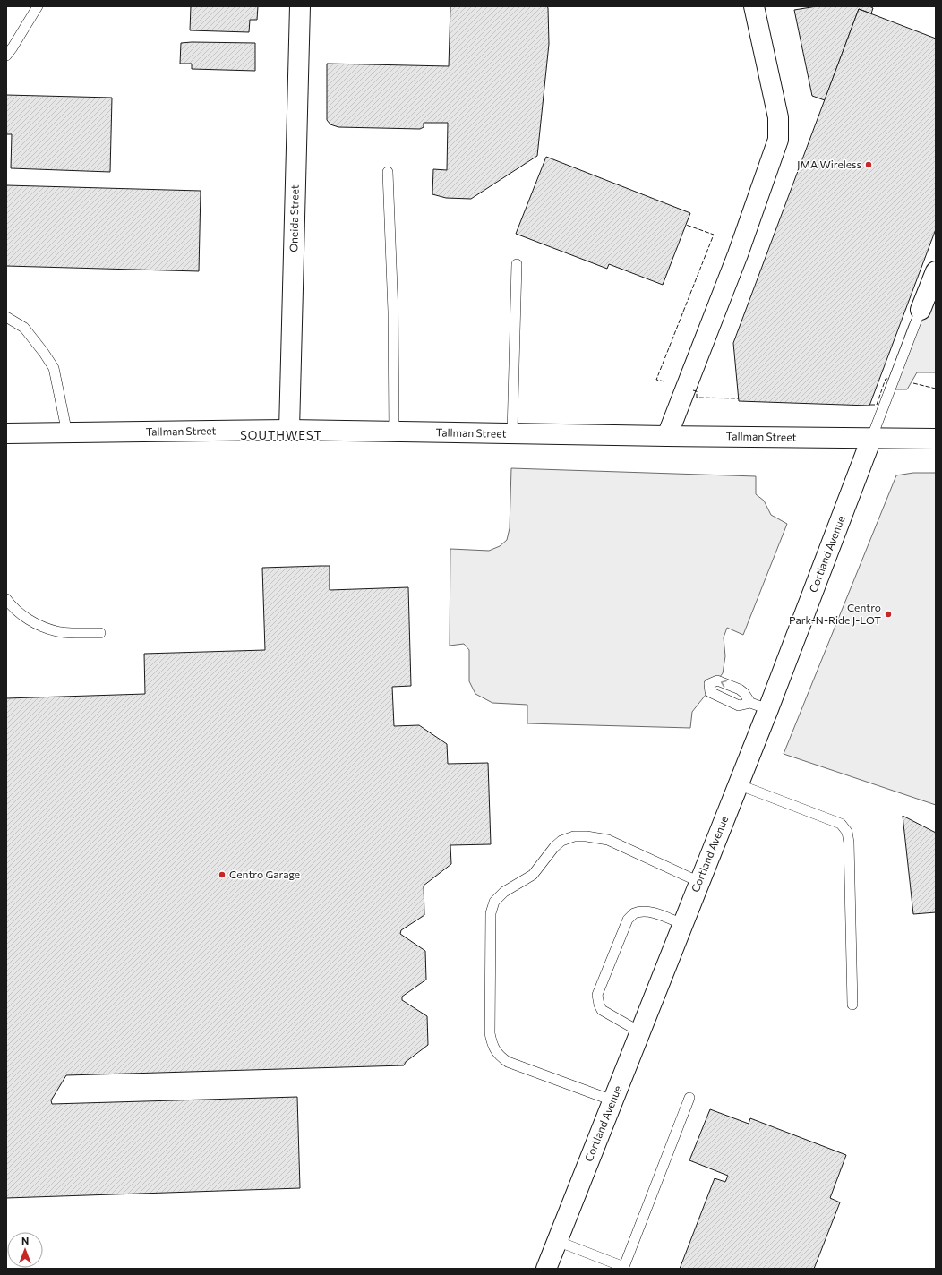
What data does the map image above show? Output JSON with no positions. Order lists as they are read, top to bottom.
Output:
{
  "streets": {
    "street": ["Oneida Street", "Tallman Street", "Cortland Avenue"]
  },
  "crossings": [
    ["Oneida Street", "Tallman Street"],
    ["Tallman Street", "Cortland Avenue"]
  ],
  "districts": ["SOUTHWEST"],
  "places": ["JMA Wireless", "Centro Park-N-Ride J-LOT", "Centro Garage"],
  "north": "top"
}
